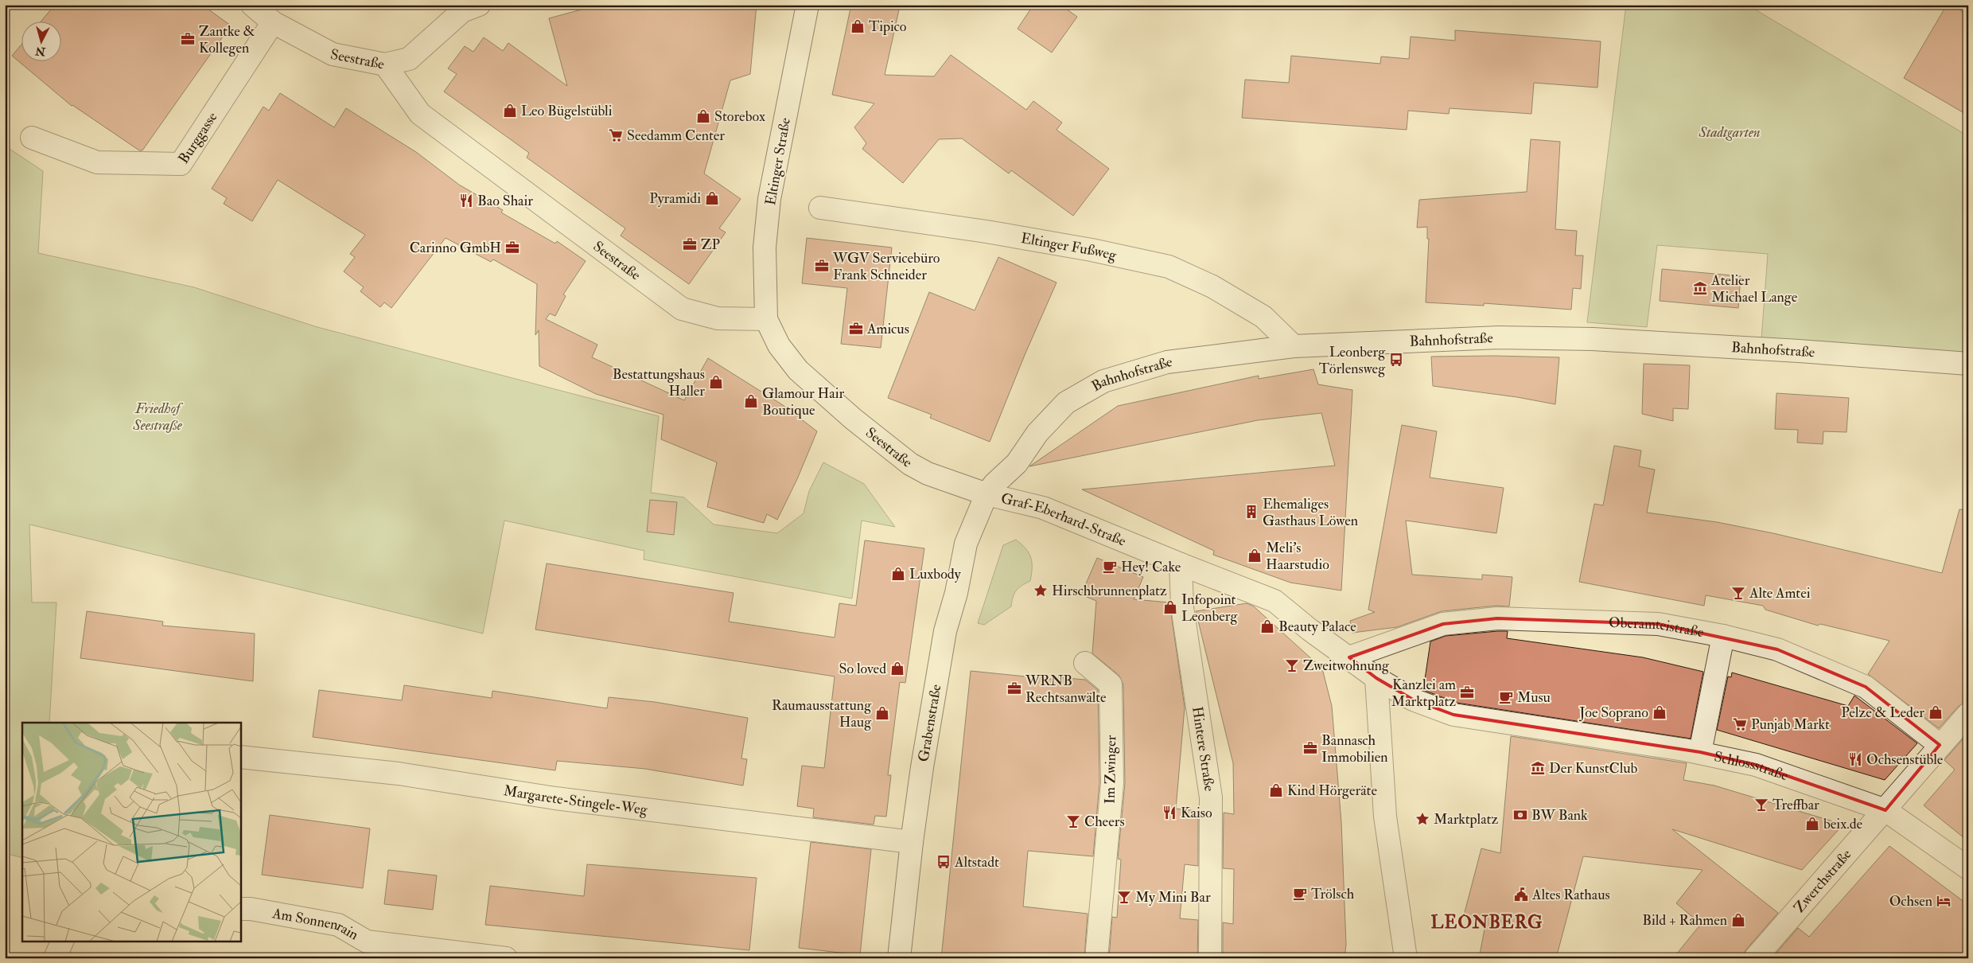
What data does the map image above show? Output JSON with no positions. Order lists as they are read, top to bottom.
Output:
{
  "streets": {
    "street": [
      "Seestraße",
      "Burggasse",
      "Eltinger Straße",
      "Eltinger Fußweg",
      "Bahnhofstraße",
      "Graf-Eberhard-Straße",
      "Oberamteistraße",
      "Grabenstraße",
      "Hintere Straße",
      "Schlossstraße",
      "Im Zwinger",
      "Margarete-Stingele-Weg",
      "Zwerchstraße",
      "Am Sonnenrain"
    ]
  },
  "crossings": [
    ["Seestraße", "Burggasse"],
    ["Seestraße", "Eltinger Straße"],
    ["Seestraße", "Bahnhofstraße"],
    ["Seestraße", "Graf-Eberhard-Straße"],
    ["Seestraße", "Grabenstraße"],
    ["Eltinger Fußweg", "Bahnhofstraße"],
    ["Bahnhofstraße", "Graf-Eberhard-Straße"],
    ["Bahnhofstraße", "Grabenstraße"],
    ["Graf-Eberhard-Straße", "Oberamteistraße"],
    ["Graf-Eberhard-Straße", "Grabenstraße"],
    ["Graf-Eberhard-Straße", "Hintere Straße"],
    ["Oberamteistraße", "Zwerchstraße"],
    ["Grabenstraße", "Margarete-Stingele-Weg"],
    ["Schlossstraße", "Zwerchstraße"]
  ],
  "districts": ["LEONBERG"],
  "parks": ["Stadtgarten", "Friedhof Seestraße"],
  "places": {
    "shop": [
      "Tipico",
      "Leo Bügelstübli",
      "Storebox",
      "Pyramidi",
      "Bestattungshaus Haller",
      "Glamour Hair Boutique",
      "Meli's Haarstudio",
      "Luxbody",
      "Infopoint Leonberg",
      "Beauty Palace",
      "So loved",
      "Joe Soprano",
      "Pelze & Leder",
      "Raumausstattung Haug",
      "Kind Hörgeräte",
      "beix.de",
      "Bild + Rahmen"
    ],
    "office": [
      "Zantke & Kollegen",
      "ZP",
      "Carinno GmbH",
      "WGV Servicebüro Frank Schneider",
      "Amicus",
      "WRNB Rechtsanwälte",
      "Kanzlei am Marktplatz",
      "Bannasch Immobilien"
    ],
    "supermarket": ["Seedamm Center", "Punjab Markt"],
    "restaurant": ["Bao Shair", "Ochsenstüble", "Kaiso"],
    "museum": ["Atelier Michael Lange", "Der KunstClub"],
    "bus stop": ["Leonberg Törlensweg", "Altstadt"],
    "building": ["Ehemaliges Gasthaus Löwen"],
    "cafe": ["Hey! Cake", "Musu", "Trölsch"],
    "place": ["Hirschbrunnenplatz", "Marktplatz"],
    "bar": [
      "Alte Amtei",
      "Zweitwohnung",
      "Treffbar",
      "Cheers",
      "My Mini Bar"
    ],
    "bank": ["BW Bank"],
    "public building": ["Altes Rathaus"],
    "hotel": ["Ochsen"]
  },
  "north": "bottom"
}
